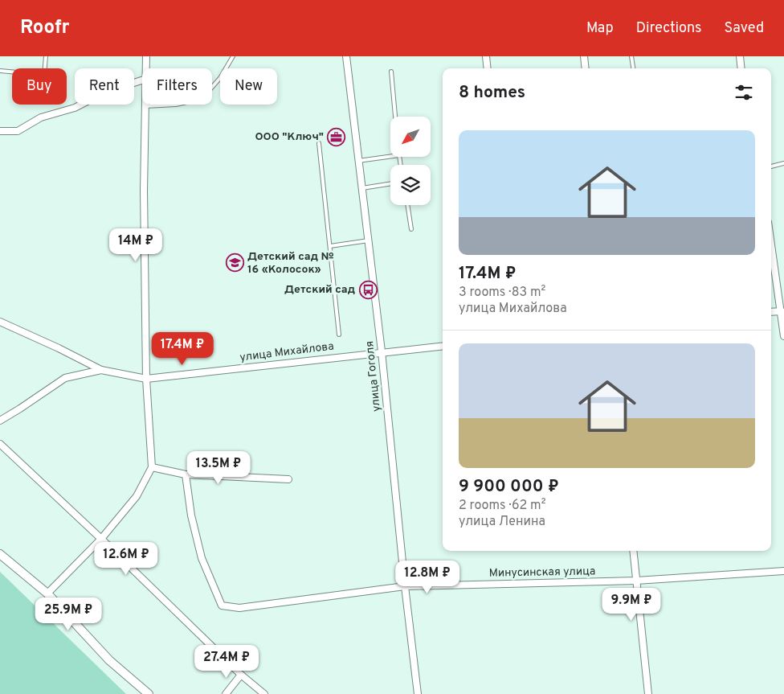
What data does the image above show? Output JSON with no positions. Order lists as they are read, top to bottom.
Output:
{
  "streets": {
    "street": ["улица Михайлова", "улица Гоголя", "Минусинская улица"]
  },
  "crossings": [
    ["улица Михайлова", "улица Гоголя"],
    ["улица Гоголя", "Минусинская улица"]
  ],
  "places": {
    "office": ["ООО \"Ключ\""],
    "school or university": ["Детский сад № 16 «Колосок»"],
    "bus stop": ["Детский сад"]
  },
  "north": "bottom left",
  "page": {
    "header": "Roofr",
    "nav": ["Map", "Directions", "Saved"],
    "chip": [
      "Buy",
      "Rent",
      "Filters",
      "New"
    ],
    "heading": "8 homes",
    "list": [
      {
        "name": "17.4M ₽",
        "note": "3 rooms · 83 m² · улица Михайлова"
      },
      {
        "name": "9 900 000 ₽",
        "note": "2 rooms · 62 m² · улица Ленина"
      }
    ],
    "price": [
      "14M ₽",
      "17.4M ₽",
      "13.5M ₽",
      "12.6M ₽",
      "12.8M ₽",
      "9.9M ₽",
      "25.9M ₽",
      "27.4M ₽"
    ]
  }
}
